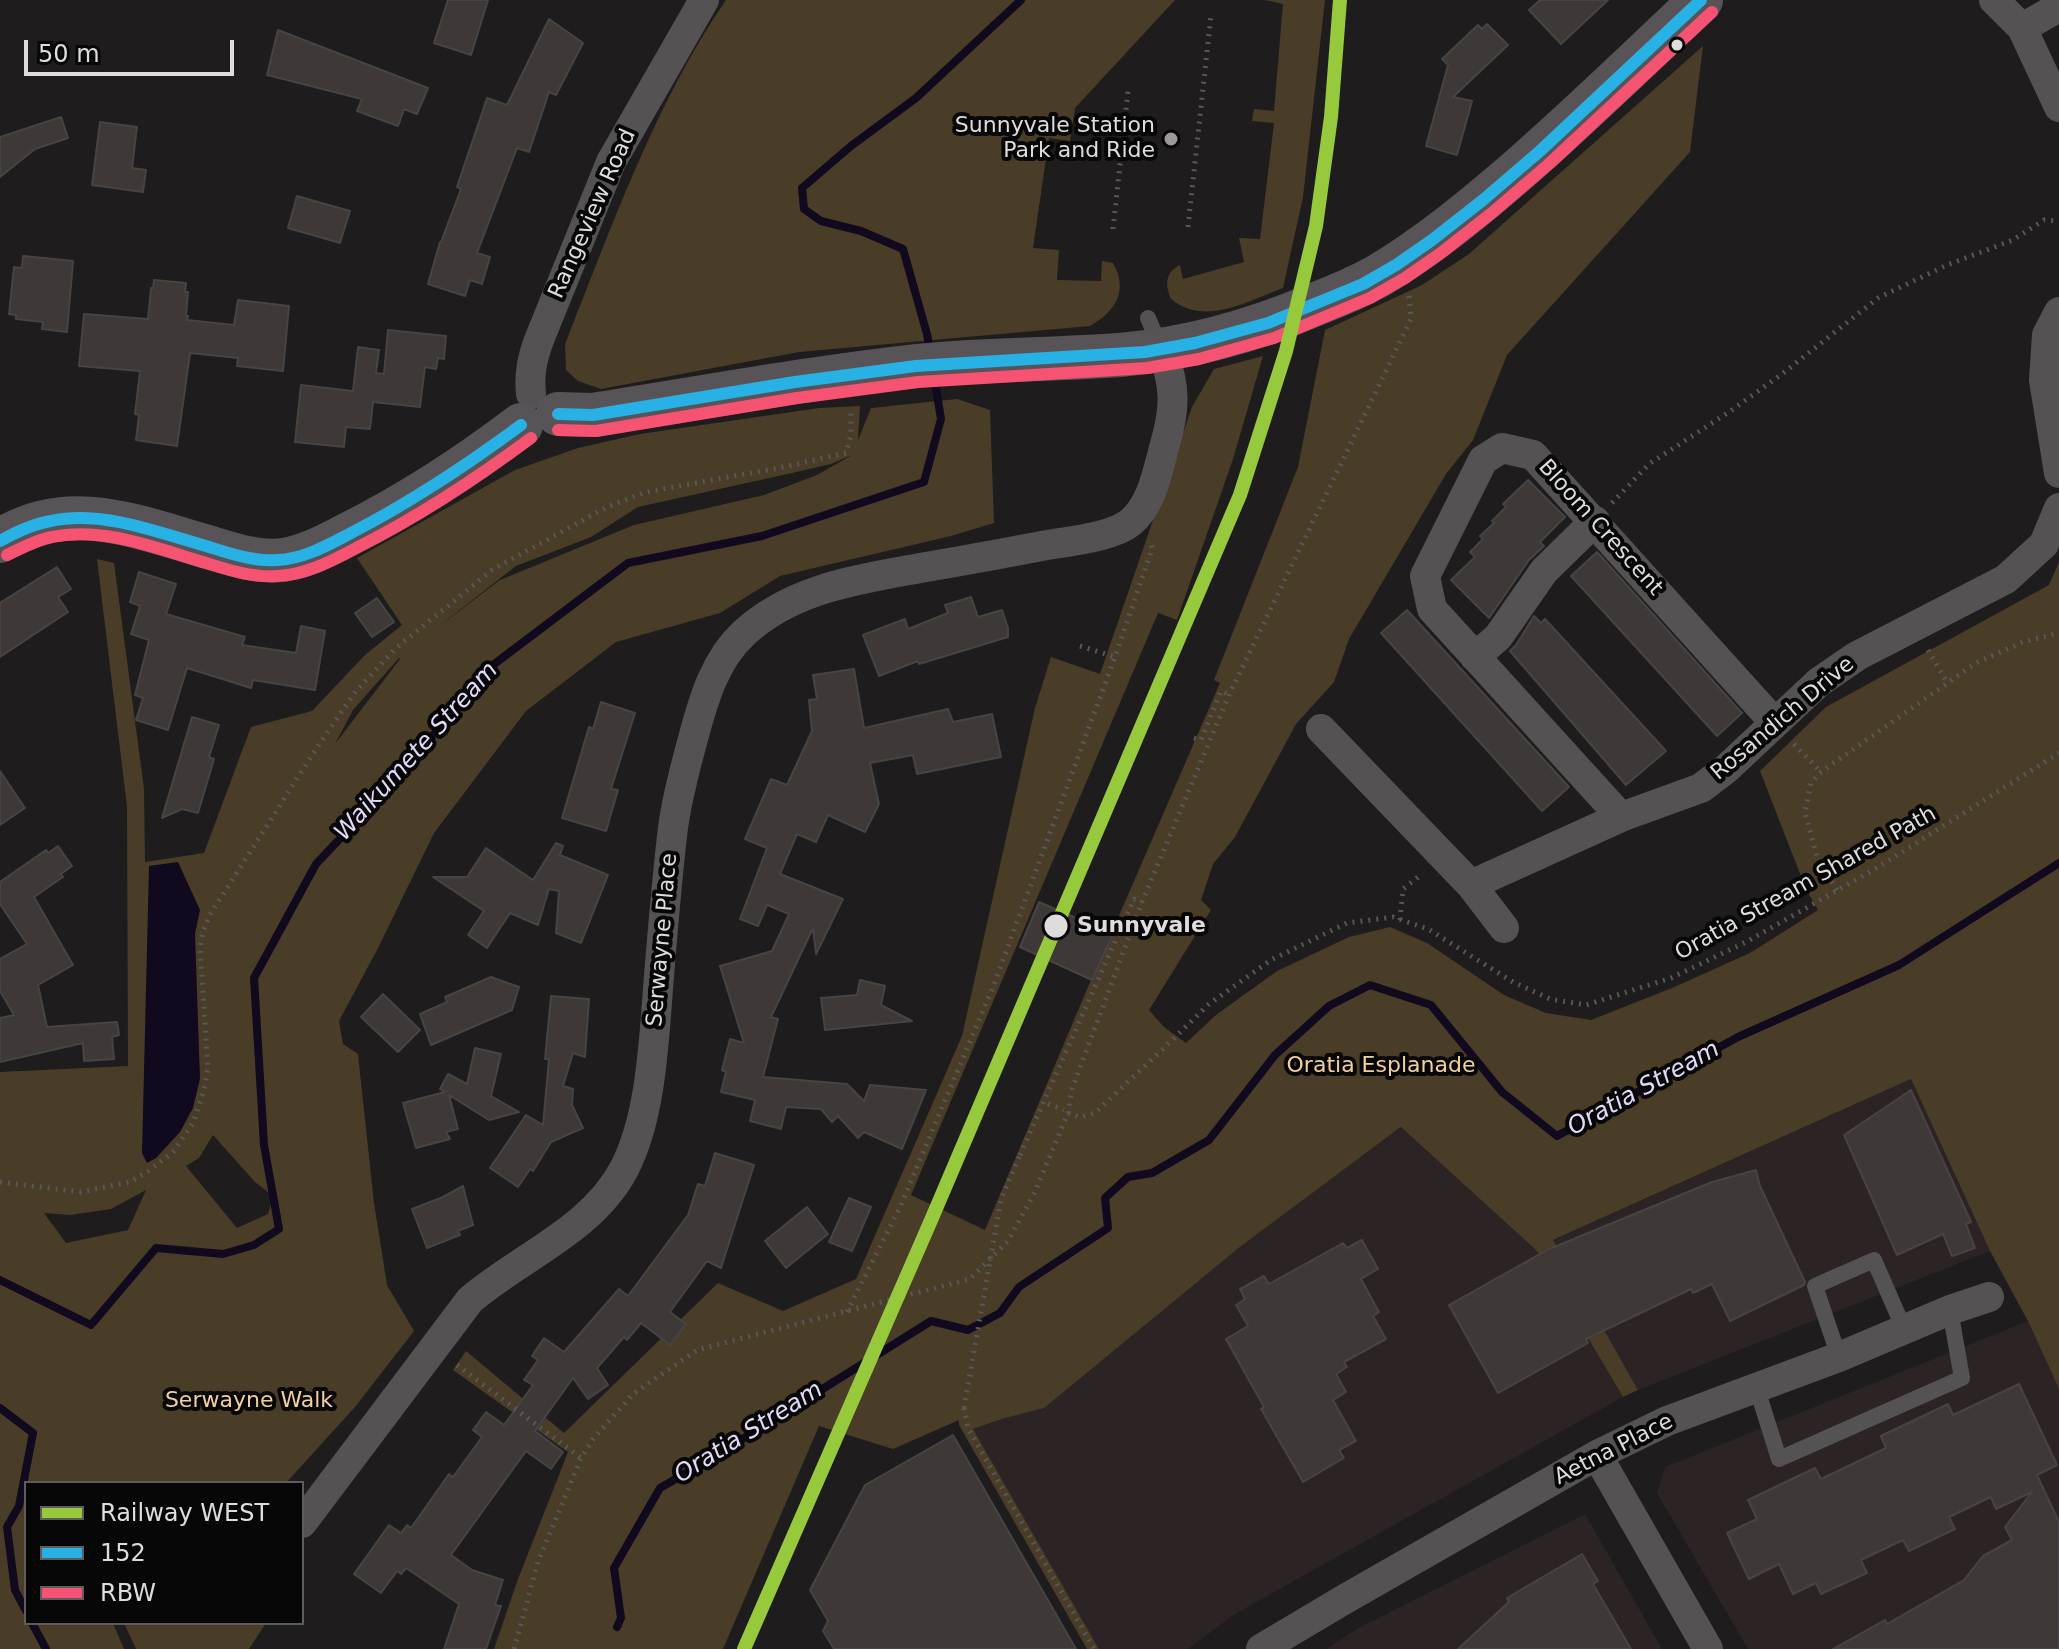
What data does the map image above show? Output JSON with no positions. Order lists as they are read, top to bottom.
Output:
{
  "streets": {
    "street": [
      "Rangeview Road",
      "Bloom Crescent",
      "Rosandich Drive",
      "Serwayne Place",
      "Aetna Place"
    ],
    "path": ["Oratia Stream Shared Path"]
  },
  "crossings": [
    ["Bloom Crescent", "Rosandich Drive"]
  ],
  "water": ["Waikumete Stream", "Oratia Stream"],
  "parks": ["Oratia Esplanade", "Serwayne Walk"],
  "places": ["Sunnyvale Station Park and Ride", "Sunnyvale"],
  "lines": ["rail line WEST", "transit line 152", "transit line RBW"],
  "legend": ["Railway WEST", "152", "RBW"],
  "scale_bar": "50 m"
}
